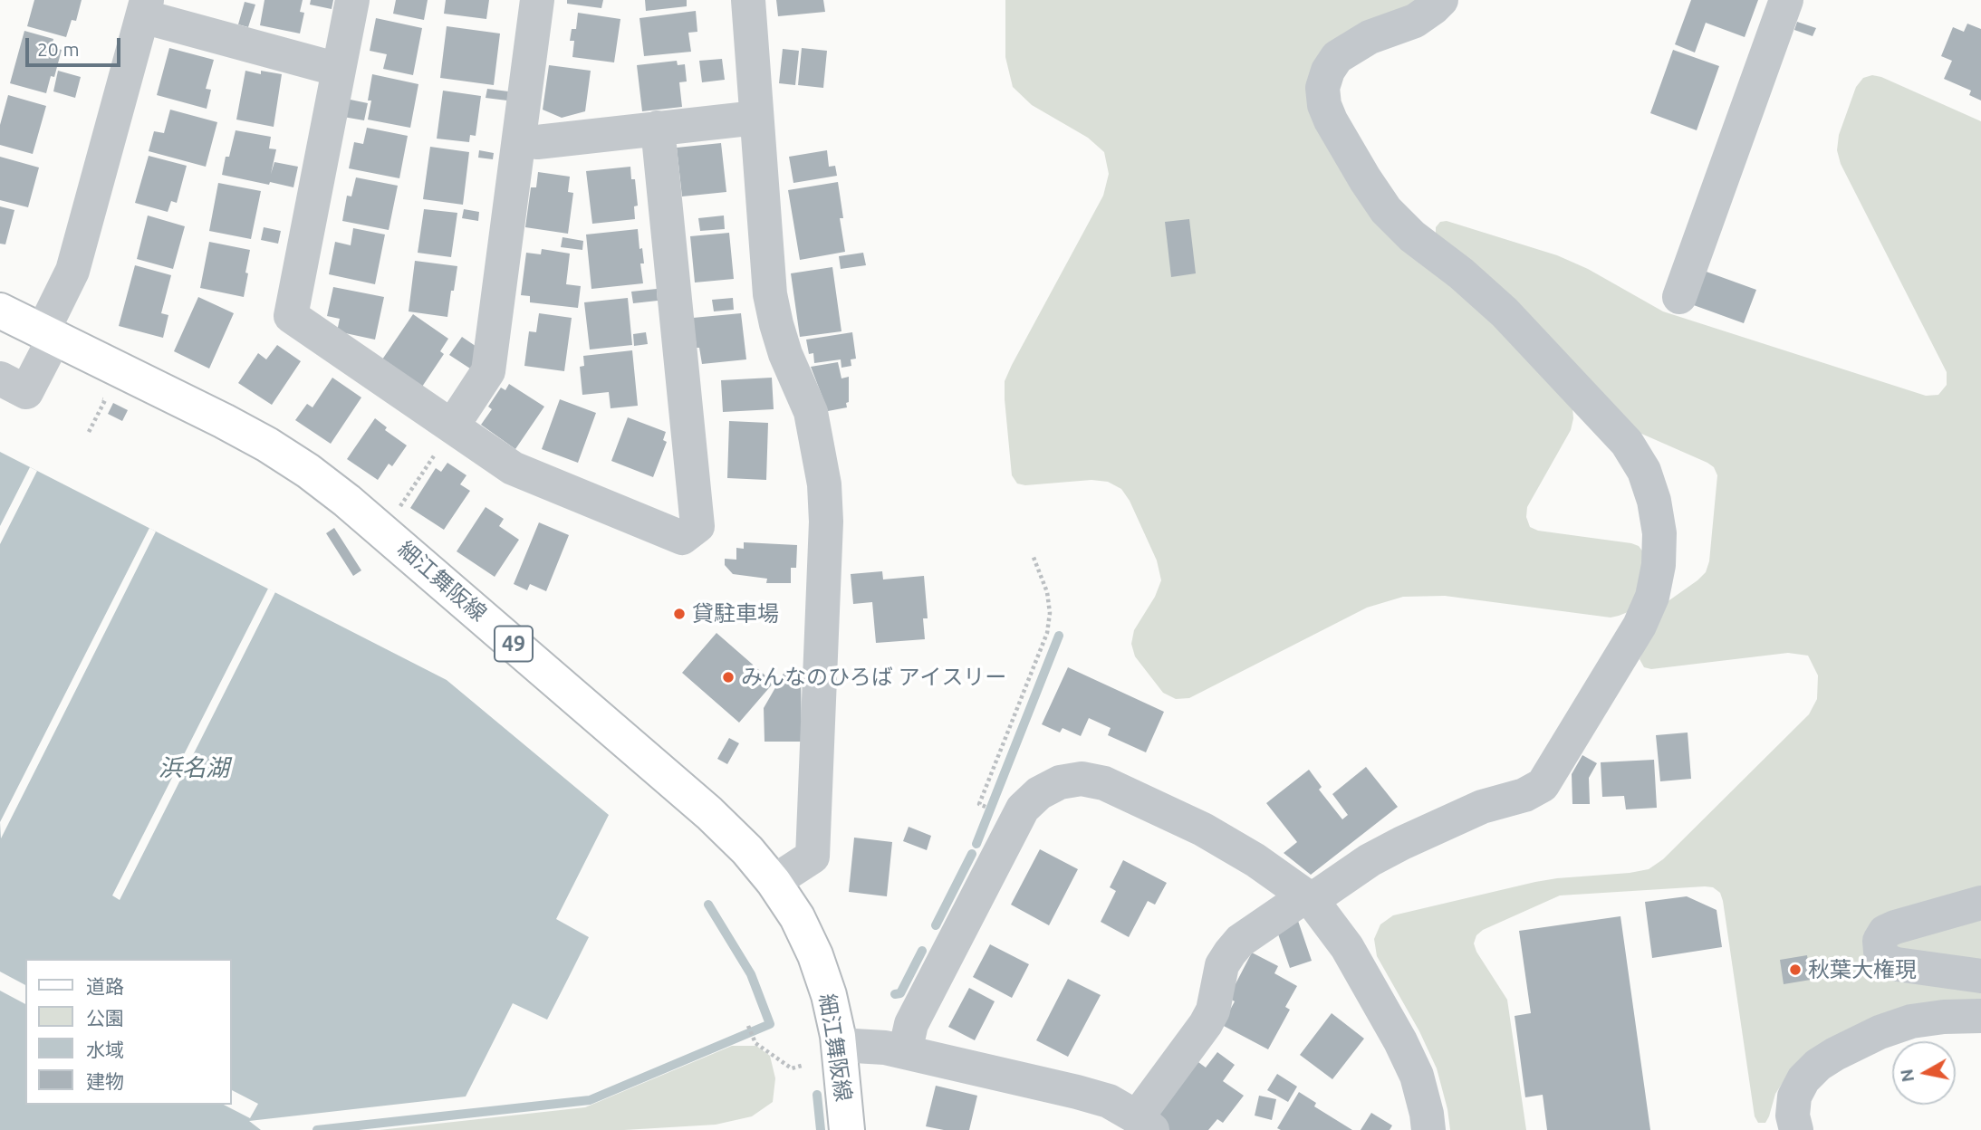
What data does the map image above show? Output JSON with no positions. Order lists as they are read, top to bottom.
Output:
{
  "streets": {
    "main road": ["細江舞阪線", "49"]
  },
  "water": ["浜名湖"],
  "places": ["貸駐車場", "みんなのひろば アイスリー", "秋葉大権現"],
  "legend": [
    "道路",
    "公園",
    "水域",
    "建物"
  ],
  "scale_bar": "20 m",
  "north": "left"
}
